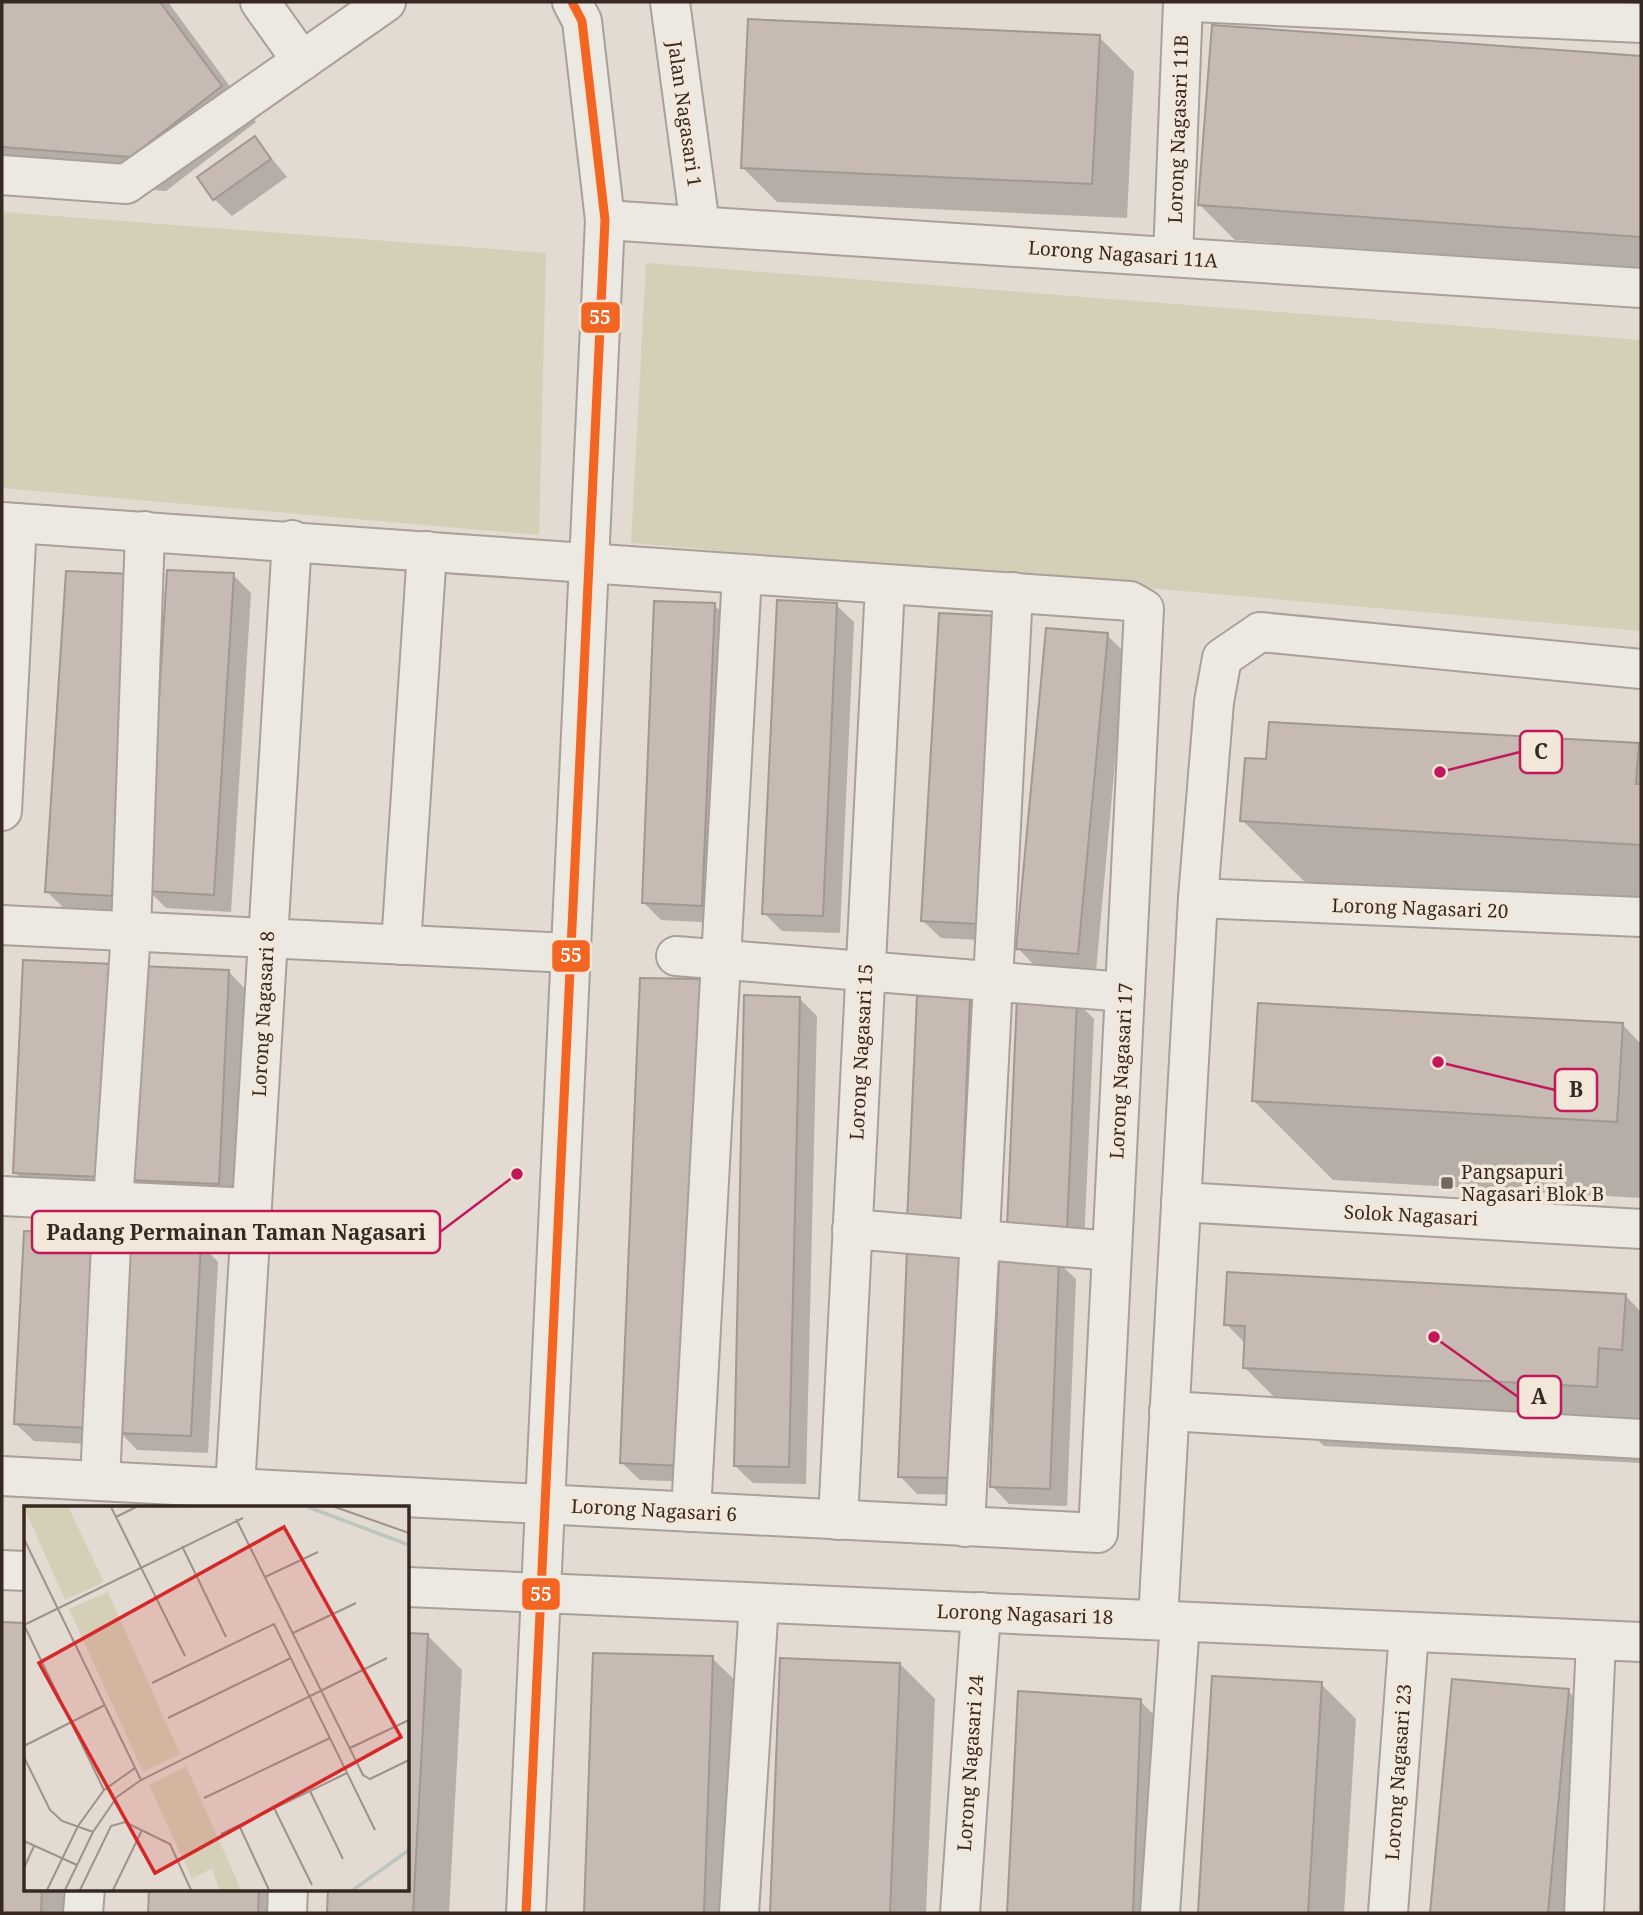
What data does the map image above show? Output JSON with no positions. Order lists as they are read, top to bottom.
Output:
{
  "streets": {
    "street": [
      "Jalan Nagasari 1",
      "Lorong Nagasari 11B",
      "Lorong Nagasari 11A",
      "Lorong Nagasari 20",
      "Lorong Nagasari 8",
      "Lorong Nagasari 15",
      "Lorong Nagasari 17",
      "Solok Nagasari",
      "Lorong Nagasari 6",
      "Lorong Nagasari 18",
      "Lorong Nagasari 24",
      "Lorong Nagasari 23"
    ]
  },
  "crossings": [
    ["Jalan Nagasari 1", "Lorong Nagasari 11A"],
    ["Lorong Nagasari 11B", "Lorong Nagasari 11A"],
    ["Lorong Nagasari 8", "Lorong Nagasari 6"],
    ["Lorong Nagasari 15", "Lorong Nagasari 6"],
    ["Lorong Nagasari 17", "Lorong Nagasari 6"],
    ["Lorong Nagasari 18", "Lorong Nagasari 24"],
    ["Lorong Nagasari 18", "Lorong Nagasari 23"]
  ],
  "places": {
    "other": [
      "C",
      "B",
      "Padang Permainan Taman Nagasari",
      "A"
    ],
    "transit": ["Pangsapuri Nagasari Blok B"]
  },
  "lines": ["transit line 55"]
}
